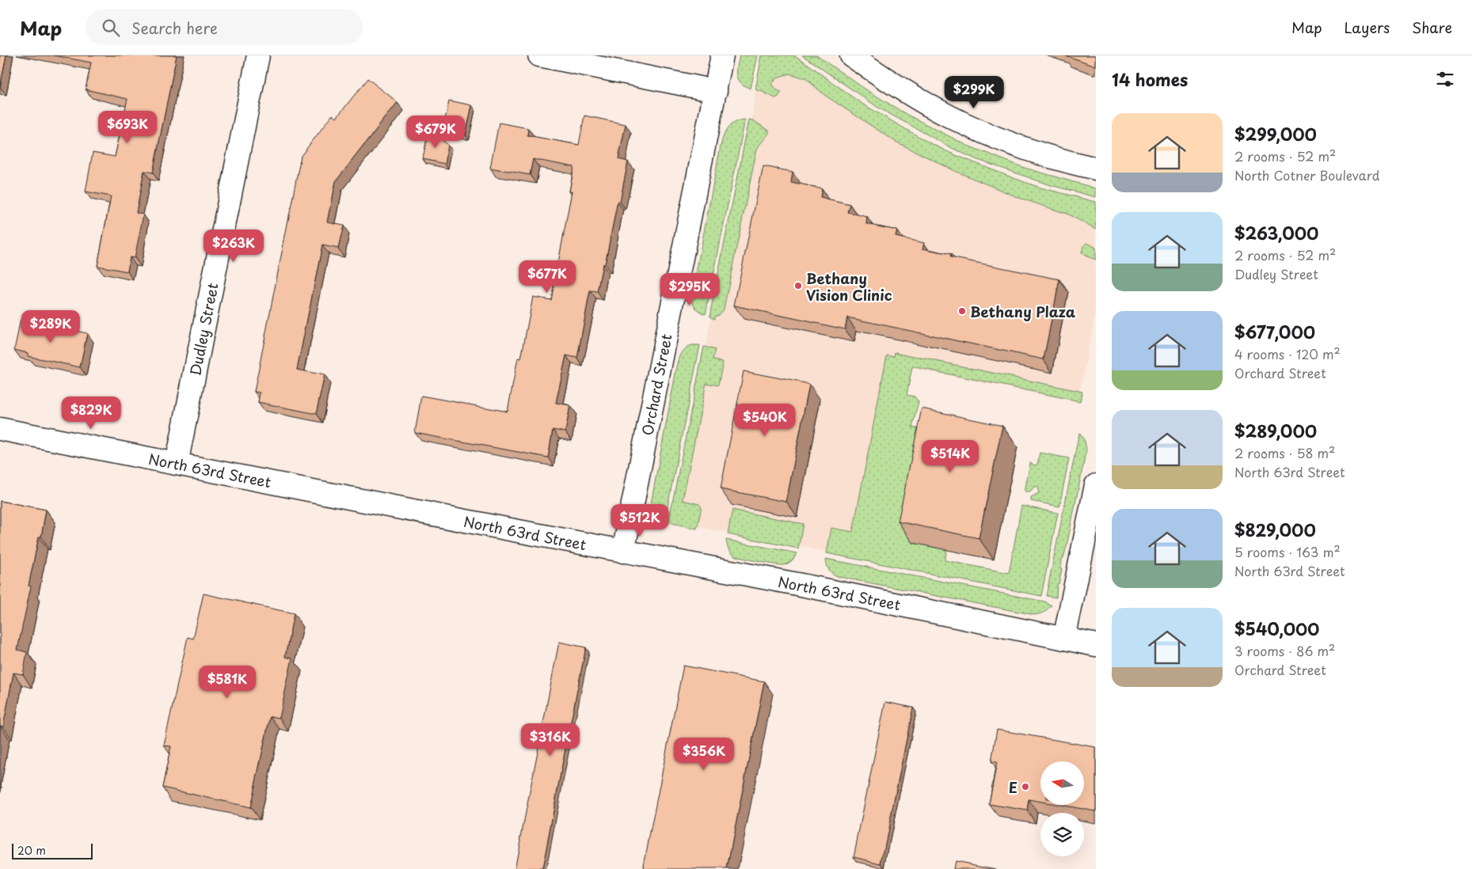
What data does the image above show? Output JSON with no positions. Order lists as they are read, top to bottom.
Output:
{
  "streets": {
    "street": ["Dudley Street", "Orchard Street", "North 63rd Street"]
  },
  "crossings": [
    ["Dudley Street", "North 63rd Street"],
    ["Orchard Street", "North 63rd Street"]
  ],
  "places": ["Bethany Vision Clinic", "Bethany Plaza", "E"],
  "scale_bar": "20 m",
  "north": "left",
  "page": {
    "header": "Map",
    "search": "Search here",
    "nav": ["Map", "Layers", "Share"],
    "heading": "14 homes",
    "price": [
      "$299K",
      "$693K",
      "$679K",
      "$263K",
      "$677K",
      "$295K",
      "$289K",
      "$829K",
      "$540K",
      "$514K",
      "$512K",
      "$581K",
      "$316K",
      "$356K"
    ],
    "list": [
      {
        "name": "$299,000",
        "note": "2 rooms · 52 m² · North Cotner Boulevard"
      },
      {
        "name": "$263,000",
        "note": "2 rooms · 52 m² · Dudley Street"
      },
      {
        "name": "$677,000",
        "note": "4 rooms · 120 m² · Orchard Street"
      },
      {
        "name": "$289,000",
        "note": "2 rooms · 58 m² · North 63rd Street"
      },
      {
        "name": "$829,000",
        "note": "5 rooms · 163 m² · North 63rd Street"
      },
      {
        "name": "$540,000",
        "note": "3 rooms · 86 m² · Orchard Street"
      }
    ],
    "scale": "20 m"
  }
}
